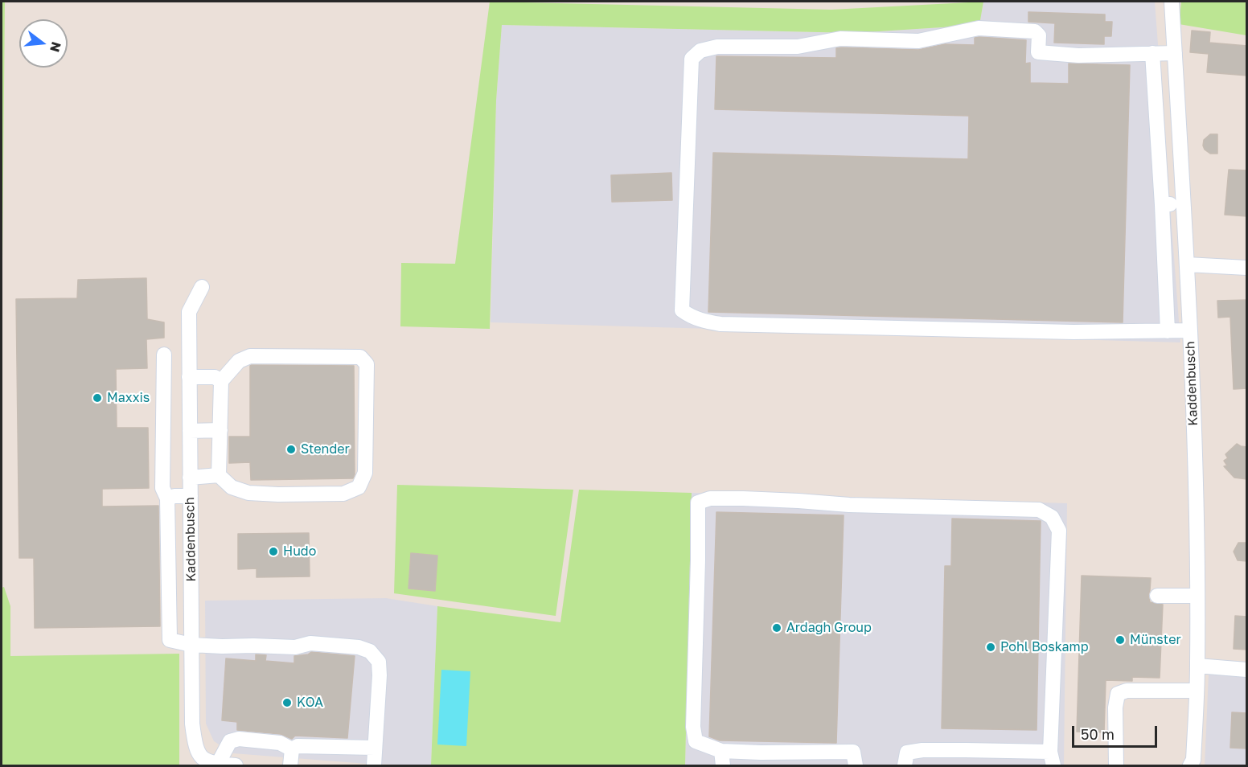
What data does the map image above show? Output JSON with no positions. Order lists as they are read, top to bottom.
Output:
{
  "streets": {
    "street": ["Kaddenbusch"]
  },
  "places": [
    "Maxxis",
    "Stender",
    "Hudo",
    "Ardagh Group",
    "Münster",
    "Pohl Boskamp",
    "KOA"
  ],
  "scale_bar": "50 m",
  "north": "right"
}
